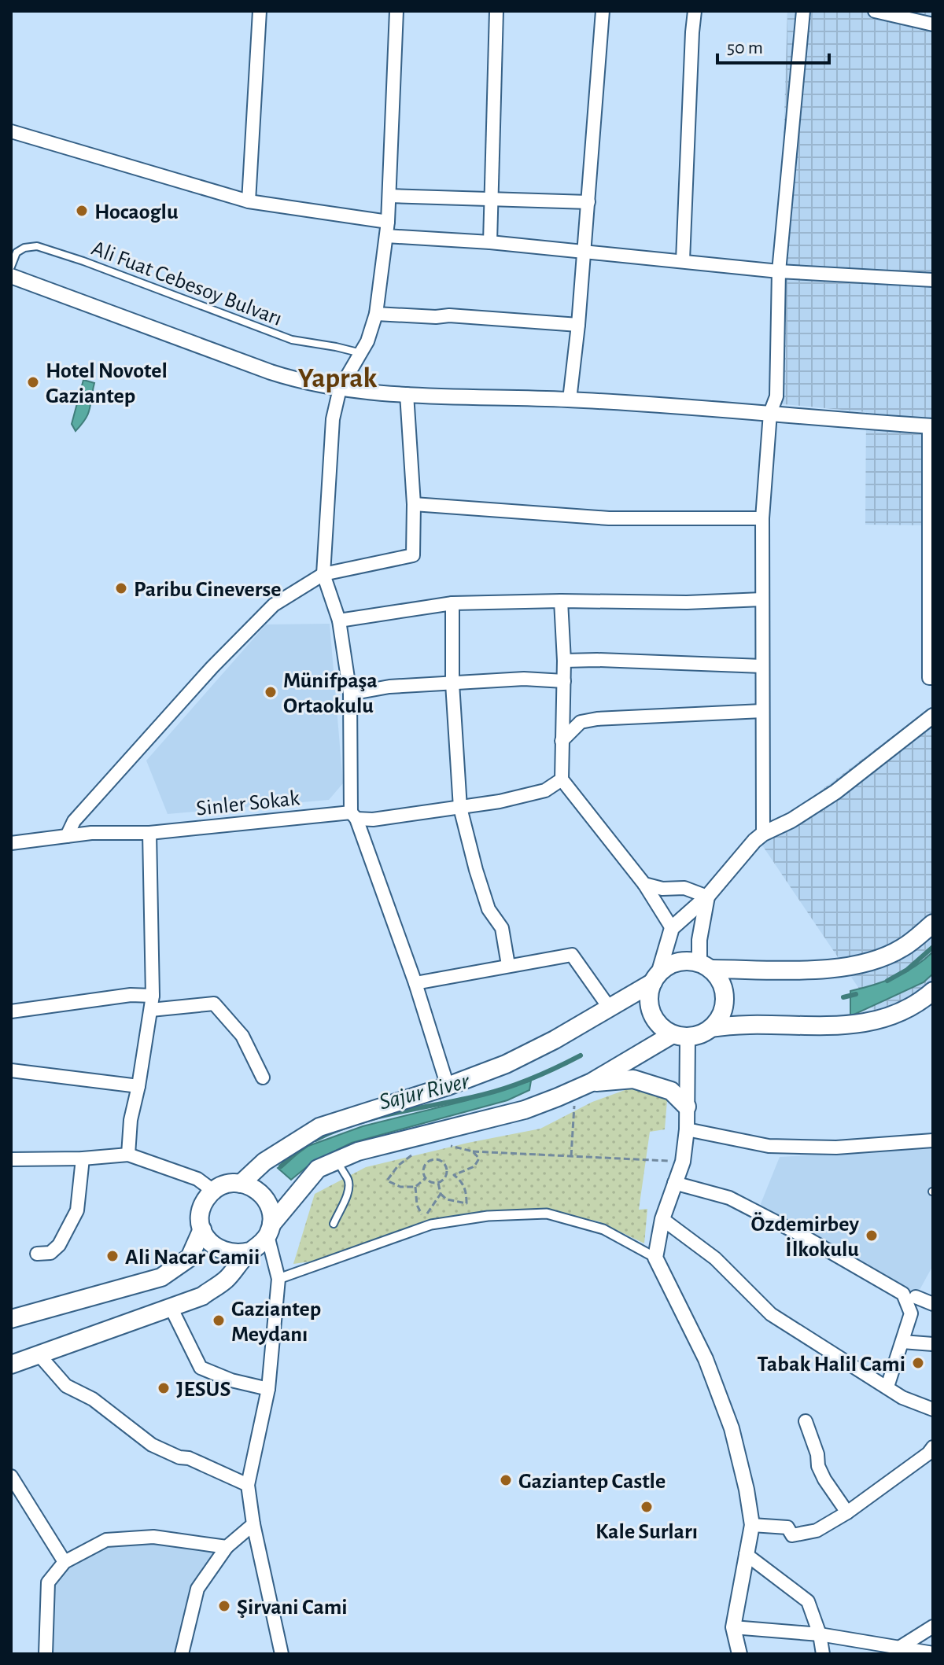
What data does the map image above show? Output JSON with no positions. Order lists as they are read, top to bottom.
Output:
{
  "streets": {
    "street": ["Sinler Sokak"],
    "lane": ["Ali Fuat Cebesoy Bulvarı"]
  },
  "districts": ["Yaprak"],
  "water": ["Sajur River"],
  "places": [
    "Hocaoglu",
    "Hotel Novotel Gaziantep",
    "Paribu Cineverse",
    "Münifpaşa Ortaokulu",
    "Özdemirbey İlkokulu",
    "Ali Nacar Camii",
    "Gaziantep Meydanı",
    "Tabak Halil Cami",
    "JESUS",
    "Gaziantep Castle",
    "Kale Surları",
    "Şirvani Cami"
  ],
  "scale_bar": "50 m"
}
